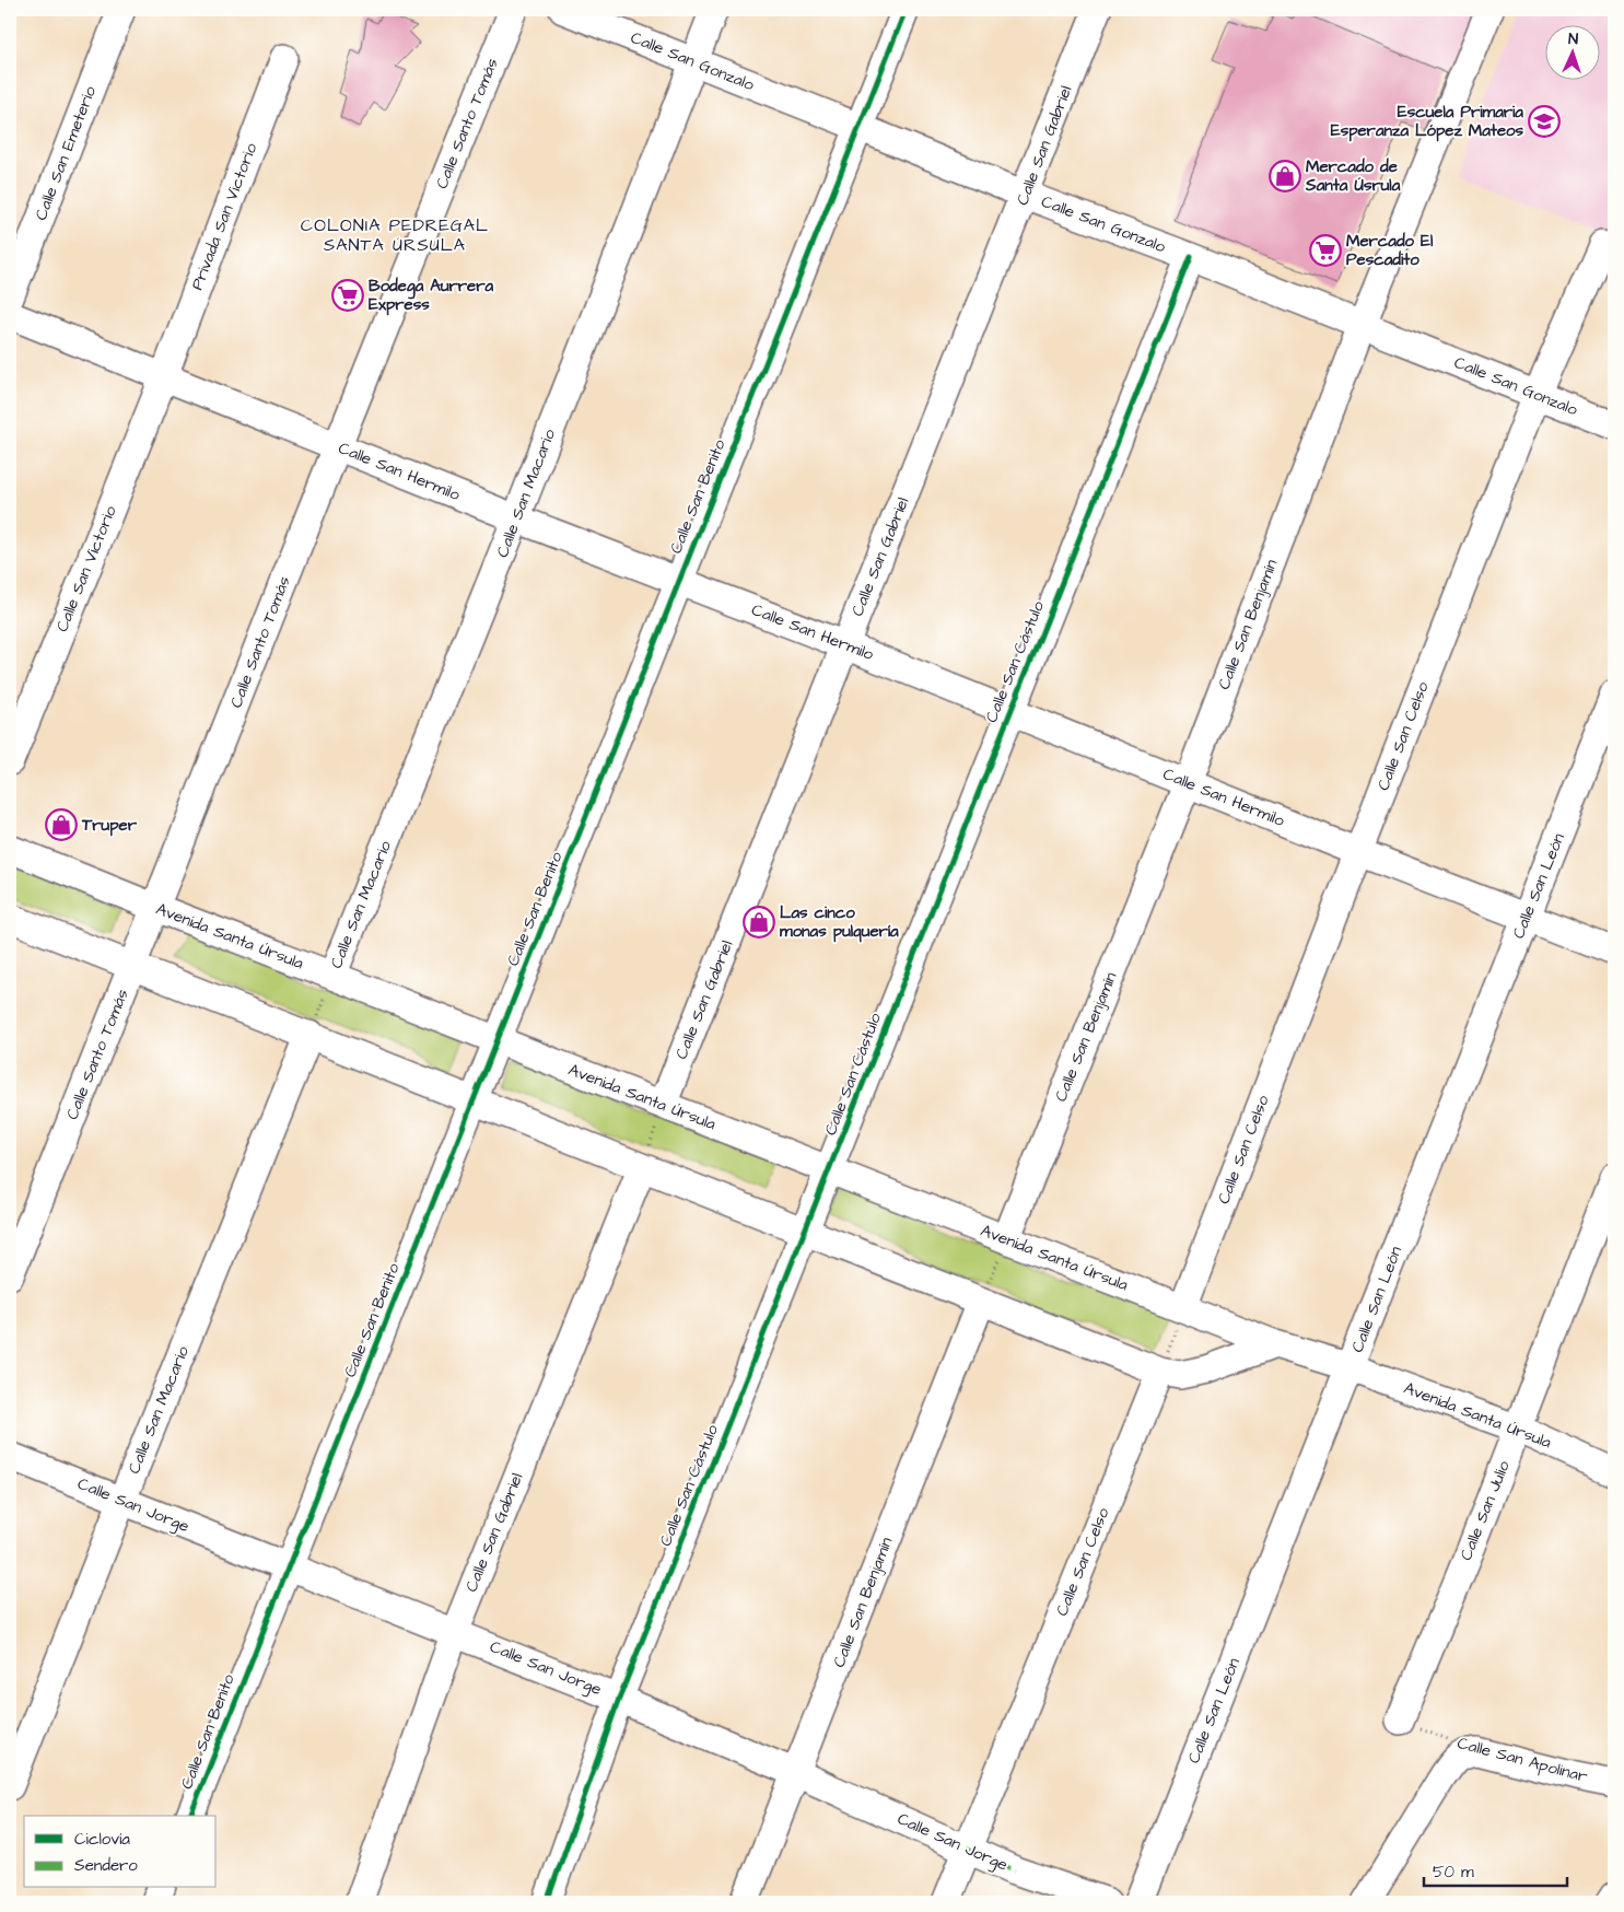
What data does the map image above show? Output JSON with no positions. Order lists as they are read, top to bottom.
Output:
{
  "streets": {
    "street": [
      "Calle San Gonzalo",
      "Calle Santo Tomás",
      "Calle San Gabriel",
      "Calle San Emeterio",
      "Privada San Victorio",
      "Calle San Hermilo",
      "Calle San Macario",
      "Calle San Benito",
      "Calle San Victorio",
      "Calle San Benjamín",
      "Calle San Cástulo",
      "Calle San Celso",
      "Calle San León",
      "Avenida Santa Úrsula",
      "Calle San Jorge",
      "Calle San Julio",
      "Calle San Apolinar"
    ]
  },
  "crossings": [
    ["Calle San Gonzalo", "Calle San Gabriel"],
    ["Calle San Gonzalo", "Calle San Macario"],
    ["Calle San Gonzalo", "Calle San Benito"],
    ["Calle San Gonzalo", "Calle San Benjamín"],
    ["Calle San Gonzalo", "Calle San Cástulo"],
    ["Calle San Gonzalo", "Calle San Celso"],
    ["Calle Santo Tomás", "Calle San Hermilo"],
    ["Calle Santo Tomás", "Avenida Santa Úrsula"],
    ["Calle San Gabriel", "Calle San Hermilo"],
    ["Calle San Gabriel", "Avenida Santa Úrsula"],
    ["Calle San Gabriel", "Calle San Jorge"],
    ["Privada San Victorio", "Calle San Hermilo"],
    ["Privada San Victorio", "Calle San Victorio"],
    ["Calle San Hermilo", "Calle San Macario"],
    ["Calle San Hermilo", "Calle San Benito"],
    ["Calle San Hermilo", "Calle San Victorio"],
    ["Calle San Hermilo", "Calle San Benjamín"],
    ["Calle San Hermilo", "Calle San Cástulo"],
    ["Calle San Hermilo", "Calle San Celso"],
    ["Calle San Hermilo", "Calle San León"],
    ["Calle San Macario", "Avenida Santa Úrsula"],
    ["Calle San Macario", "Calle San Jorge"],
    ["Calle San Benito", "Avenida Santa Úrsula"],
    ["Calle San Benito", "Calle San Jorge"],
    ["Calle San Benjamín", "Avenida Santa Úrsula"],
    ["Calle San Benjamín", "Calle San Jorge"],
    ["Calle San Cástulo", "Avenida Santa Úrsula"],
    ["Calle San Cástulo", "Calle San Jorge"],
    ["Calle San Celso", "Avenida Santa Úrsula"],
    ["Calle San Celso", "Calle San Jorge"],
    ["Calle San León", "Avenida Santa Úrsula"],
    ["Avenida Santa Úrsula", "Calle San Julio"],
    ["Calle San Julio", "Calle San Apolinar"]
  ],
  "districts": ["COLONIA PEDREGAL SANTA ÚRSULA"],
  "places": {
    "school or university": ["Escuela Primaria Esperanza López Mateos"],
    "shop": ["Mercado de Santa Úsrula", "Truper", "Las cinco monas pulquería"],
    "supermarket": ["Mercado El Pescadito", "Bodega Aurrera Express"]
  },
  "legend": ["Ciclovía", "Sendero"],
  "scale_bar": "50 m",
  "north": "top"
}
